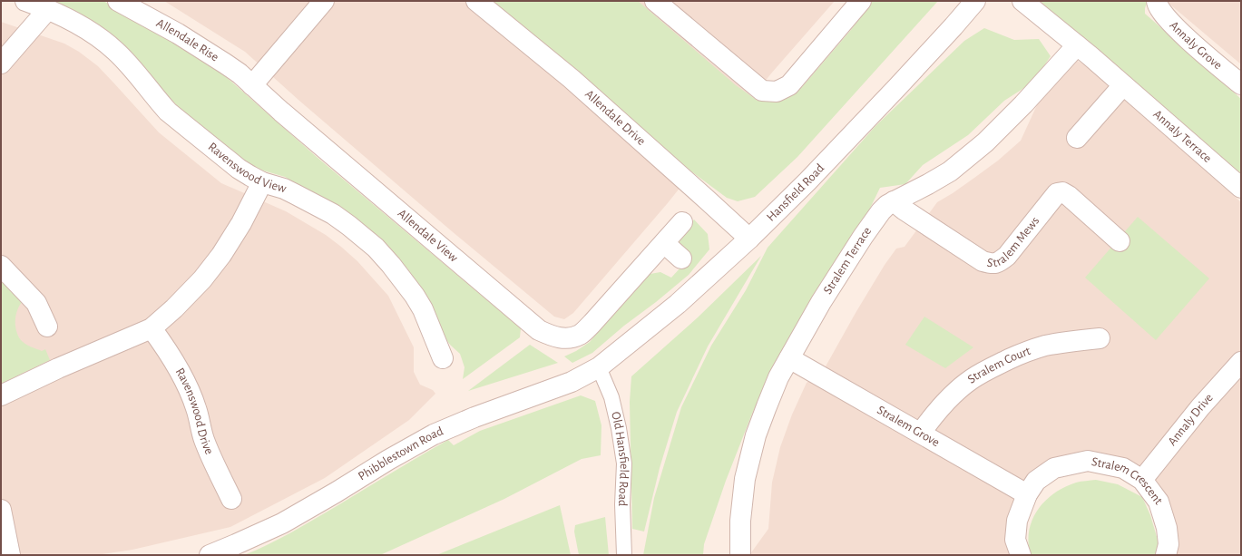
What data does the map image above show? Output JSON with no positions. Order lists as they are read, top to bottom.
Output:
{
  "streets": {
    "street": [
      "Allendale Rise",
      "Annaly Grove",
      "Allendale Drive",
      "Annaly Terrace",
      "Ravenswood View",
      "Hansfield Road",
      "Allendale View",
      "Stralem Mews",
      "Stralem Terrace",
      "Stralem Court",
      "Ravenswood Drive",
      "Annaly Drive",
      "Stralem Grove",
      "Phibblestown Road",
      "Old Hansfield Road",
      "Stralem Crescent"
    ]
  },
  "crossings": [
    ["Allendale Rise", "Allendale View"],
    ["Allendale Drive", "Hansfield Road"],
    ["Annaly Terrace", "Stralem Terrace"],
    ["Hansfield Road", "Phibblestown Road"],
    ["Hansfield Road", "Old Hansfield Road"],
    ["Stralem Mews", "Stralem Terrace"],
    ["Stralem Terrace", "Stralem Grove"],
    ["Stralem Court", "Stralem Grove"],
    ["Annaly Drive", "Stralem Crescent"],
    ["Stralem Grove", "Stralem Crescent"],
    ["Phibblestown Road", "Old Hansfield Road"]
  ]
}
